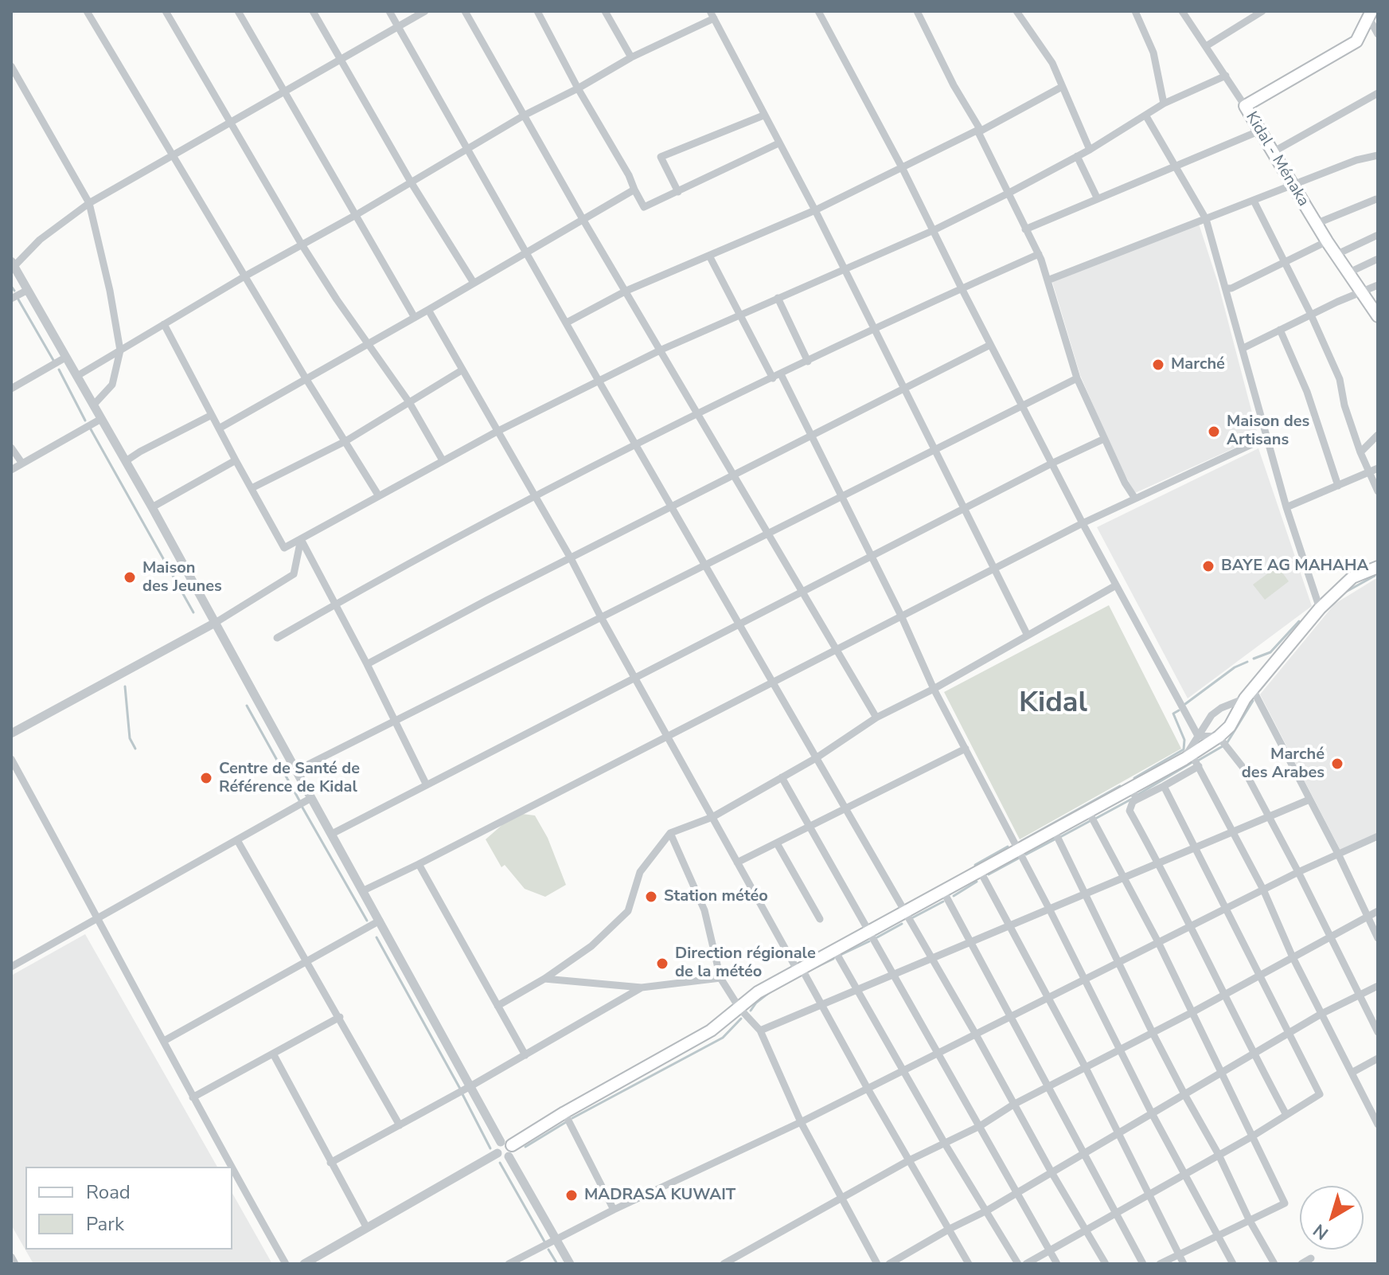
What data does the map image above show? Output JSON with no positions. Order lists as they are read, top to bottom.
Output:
{
  "streets": {
    "main road": ["Kidal - Ménaka"]
  },
  "districts": ["Kidal"],
  "places": [
    "Marché",
    "Maison des Artisans",
    "BAYE AG MAHAHA",
    "Maison des Jeunes",
    "Marché des Arabes",
    "Centre de Santé de Référence de Kidal",
    "Station météo",
    "Direction régionale de la météo",
    "MADRASA KUWAIT"
  ],
  "legend": ["Road", "Park"],
  "north": "bottom left"
}
